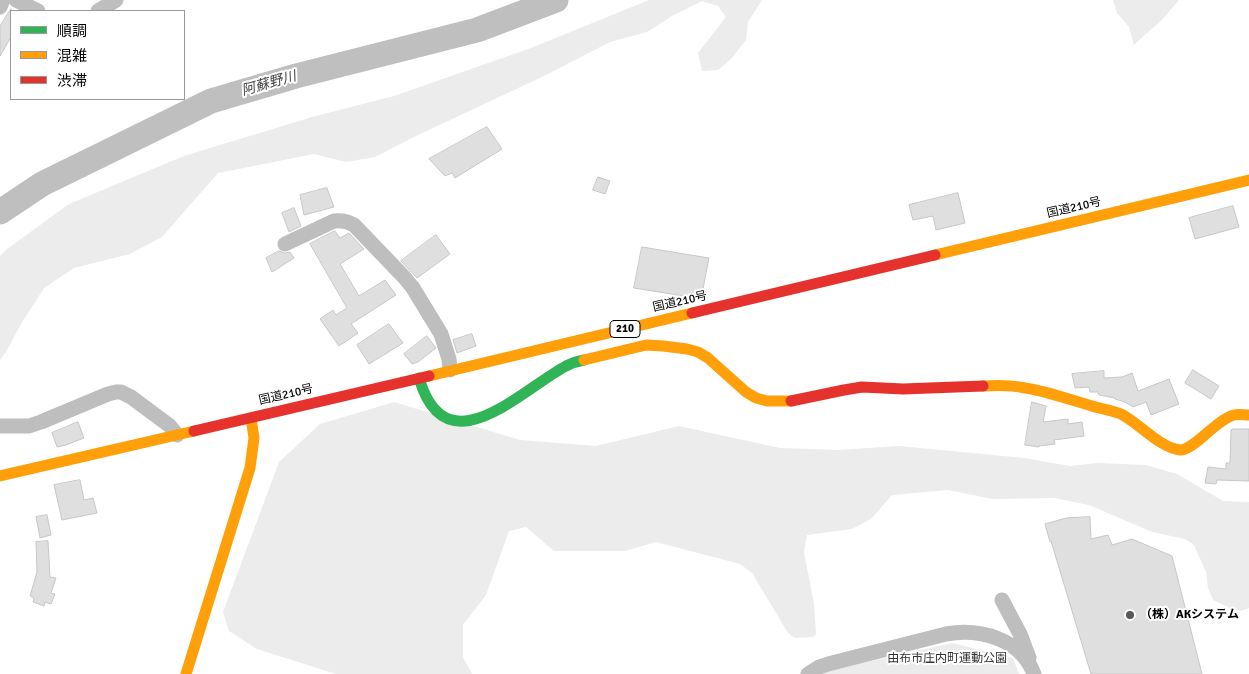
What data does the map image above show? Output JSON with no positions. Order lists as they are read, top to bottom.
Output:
{
  "streets": {
    "main road": ["国道210号", "210"]
  },
  "water": ["阿蘇野川"],
  "parks": ["由布市庄内町運動公園"],
  "places": ["（株）AKシステム"],
  "legend": ["順調", "混雑", "渋滞"]
}
